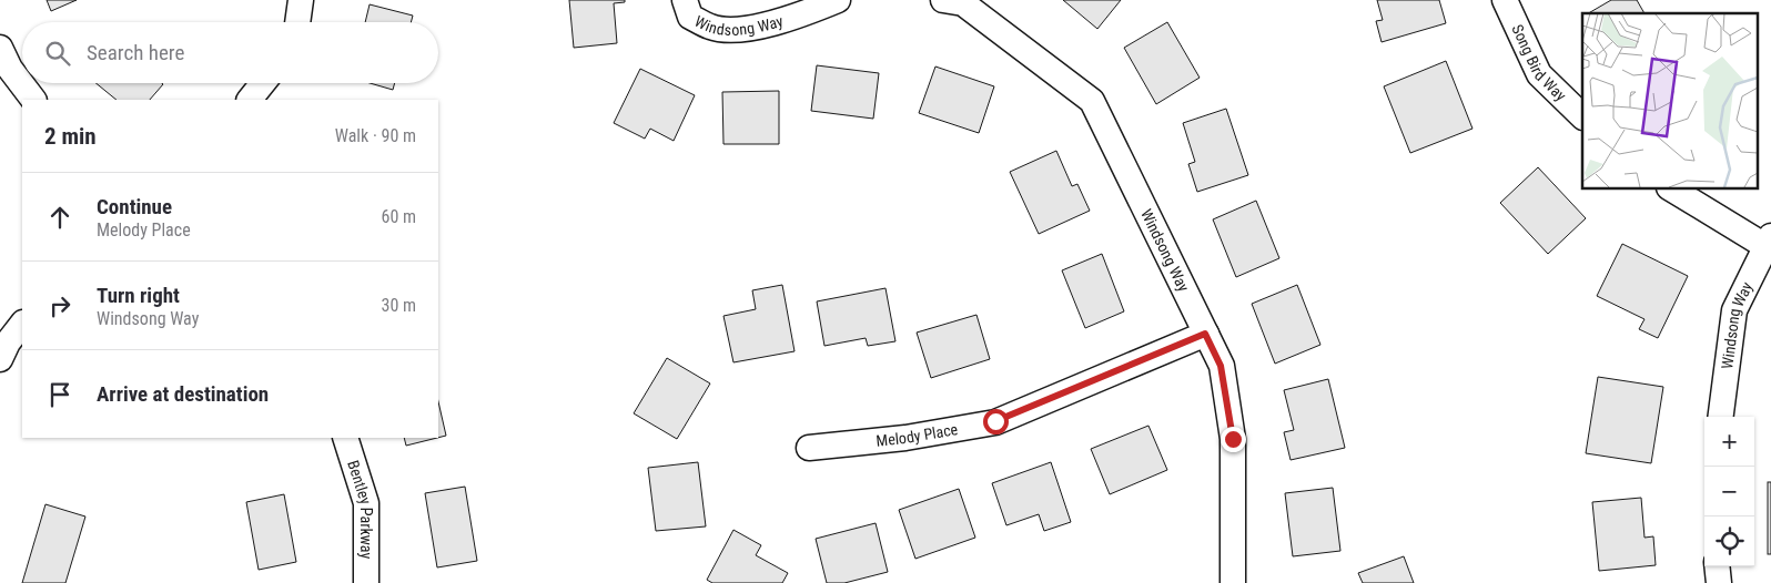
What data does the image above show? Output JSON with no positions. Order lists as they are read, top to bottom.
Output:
{
  "streets": {
    "street": [
      "Windsong Way",
      "Song Bird Way",
      "Melody Place",
      "Bentley Parkway"
    ]
  },
  "crossings": [
    ["Windsong Way", "Melody Place"]
  ],
  "page": {
    "search": "Search here",
    "heading": ["2 min", "Walk · 90 m"],
    "list": [
      ["Continue", "Melody Place", "60 m"],
      ["Turn right", "Windsong Way", "30 m"],
      "Arrive at destination"
    ],
    "map_buttons": ["+", "−"]
  }
}
